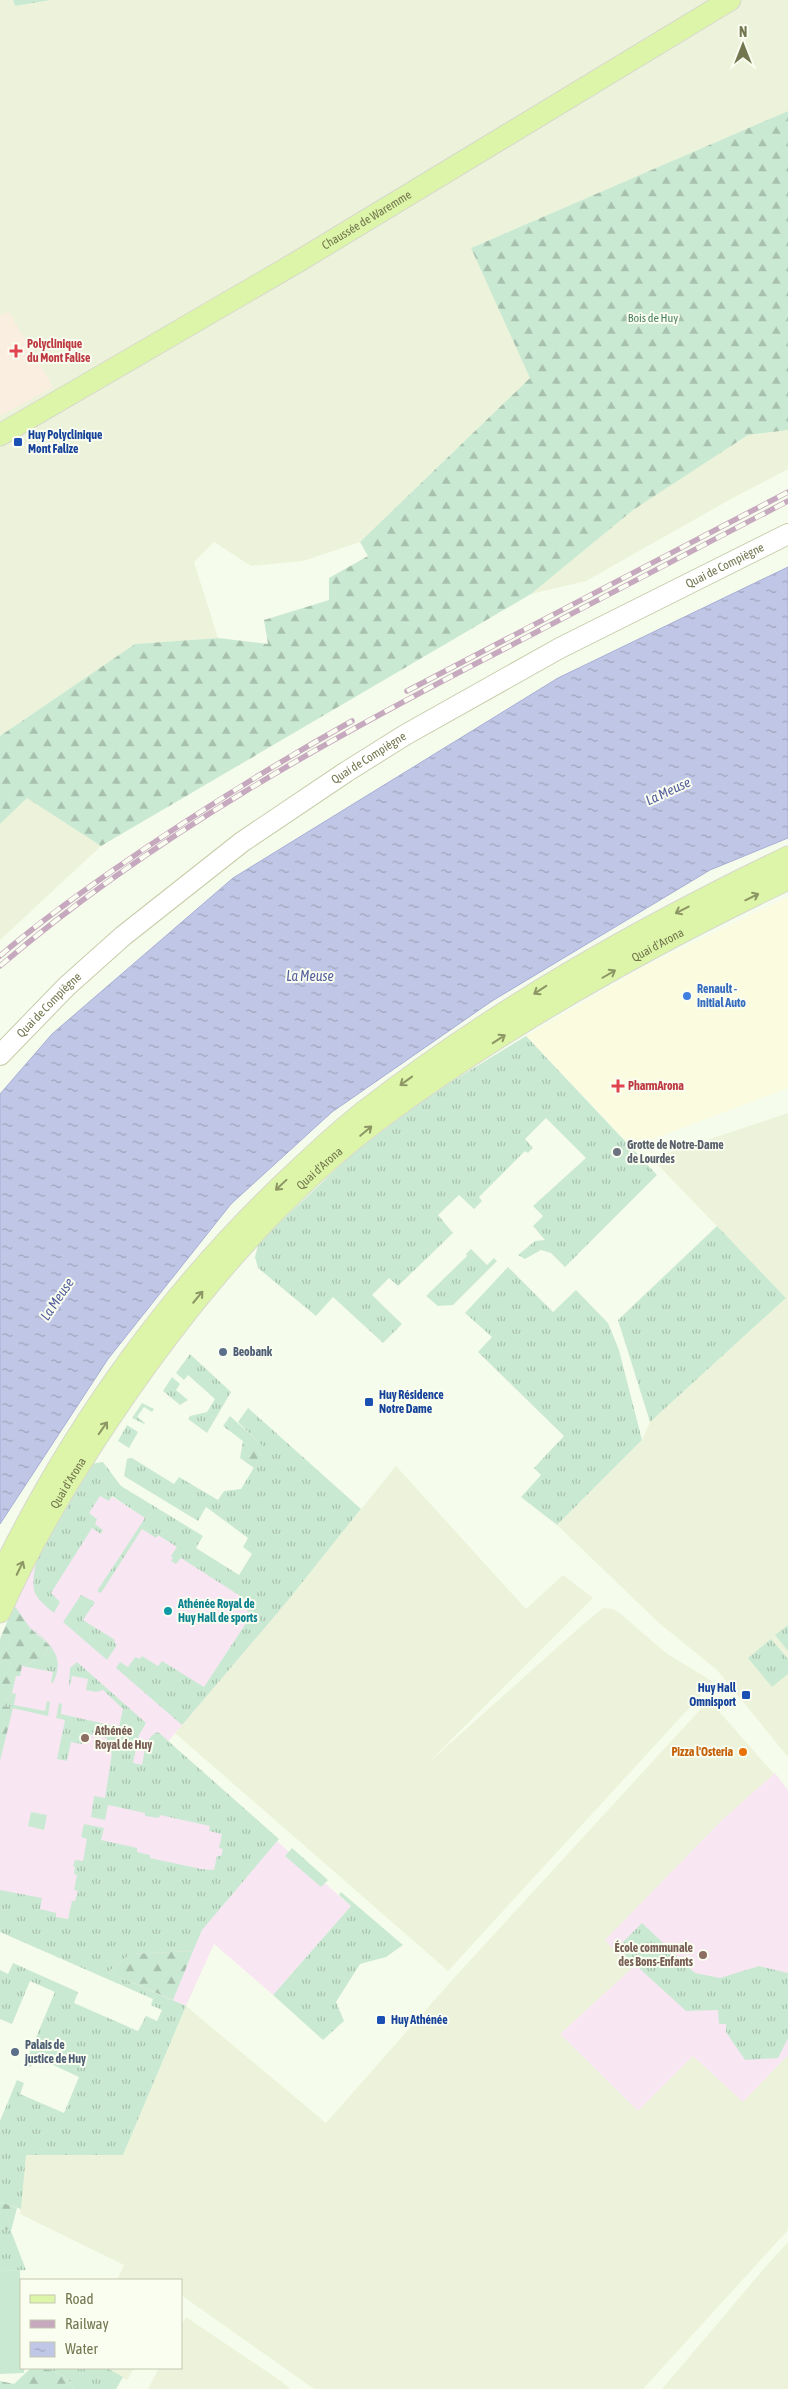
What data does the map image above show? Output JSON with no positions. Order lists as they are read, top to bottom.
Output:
{
  "streets": {
    "main road": ["Chaussée de Waremme", "Quai de Compiègne", "Quai d'Arona"]
  },
  "water": ["La Meuse"],
  "parks": ["Bois de Huy"],
  "places": {
    "health": ["Polyclinique du Mont Falise", "PharmArona"],
    "transit": [
      "Huy Polyclinique Mont Falize",
      "Huy Résidence Notre Dame",
      "Huy Hall Omnisport",
      "Huy Athénée"
    ],
    "other": [
      "Renault - Initial Auto",
      "Grotte de Notre-Dame de Lourdes",
      "Beobank",
      "Athénée Royal de Huy Hall de sports",
      "Athénée Royal de Huy",
      "Pizza l'Osteria",
      "École communale des Bons-Enfants",
      "Palais de justice de Huy"
    ]
  },
  "legend": ["Road", "Railway", "Water"],
  "north": "top"
}
